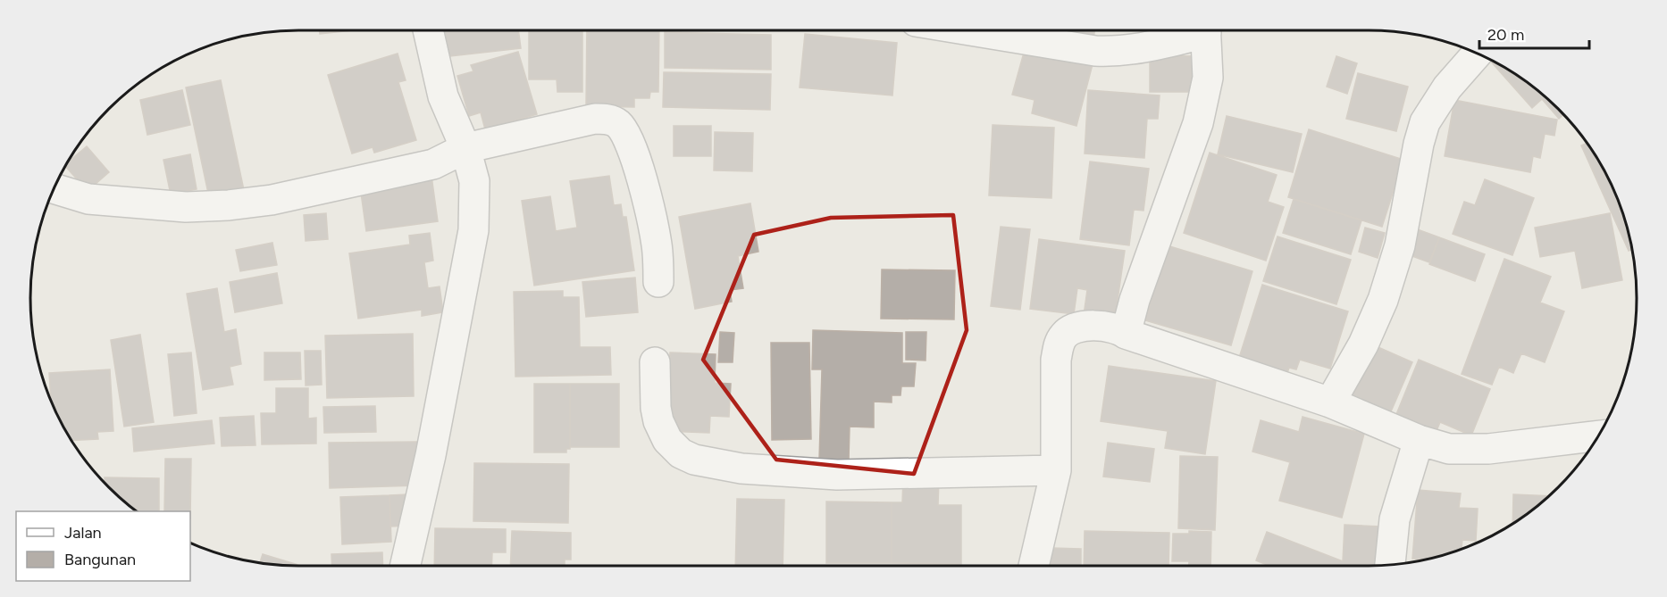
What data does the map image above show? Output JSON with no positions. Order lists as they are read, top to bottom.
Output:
{
  "legend": ["Jalan", "Bangunan"],
  "scale_bar": "20 m"
}
